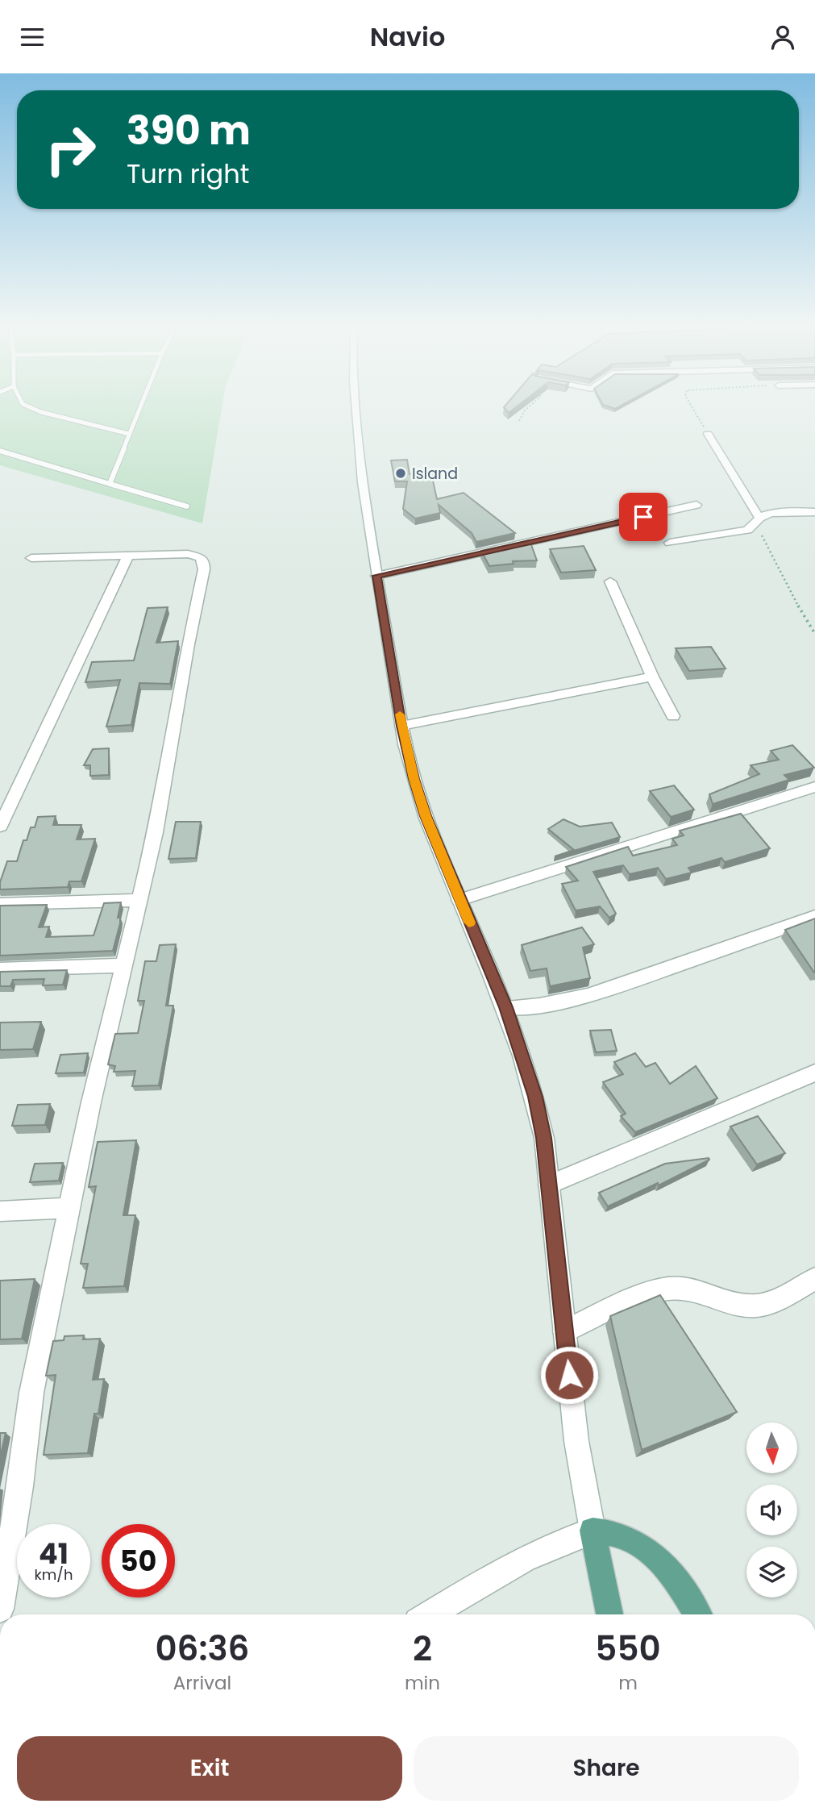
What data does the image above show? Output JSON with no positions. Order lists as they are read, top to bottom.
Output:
{
  "places": ["Island"],
  "north": "bottom",
  "page": {
    "header": "Navio",
    "turn": ["390 m", "Turn right"],
    "speed": "41 km/h",
    "limit": "50",
    "eta": [
      "06:36",
      "Arrival",
      "2",
      "min",
      "550",
      "m"
    ],
    "buttons": ["Exit", "Share"]
  }
}
